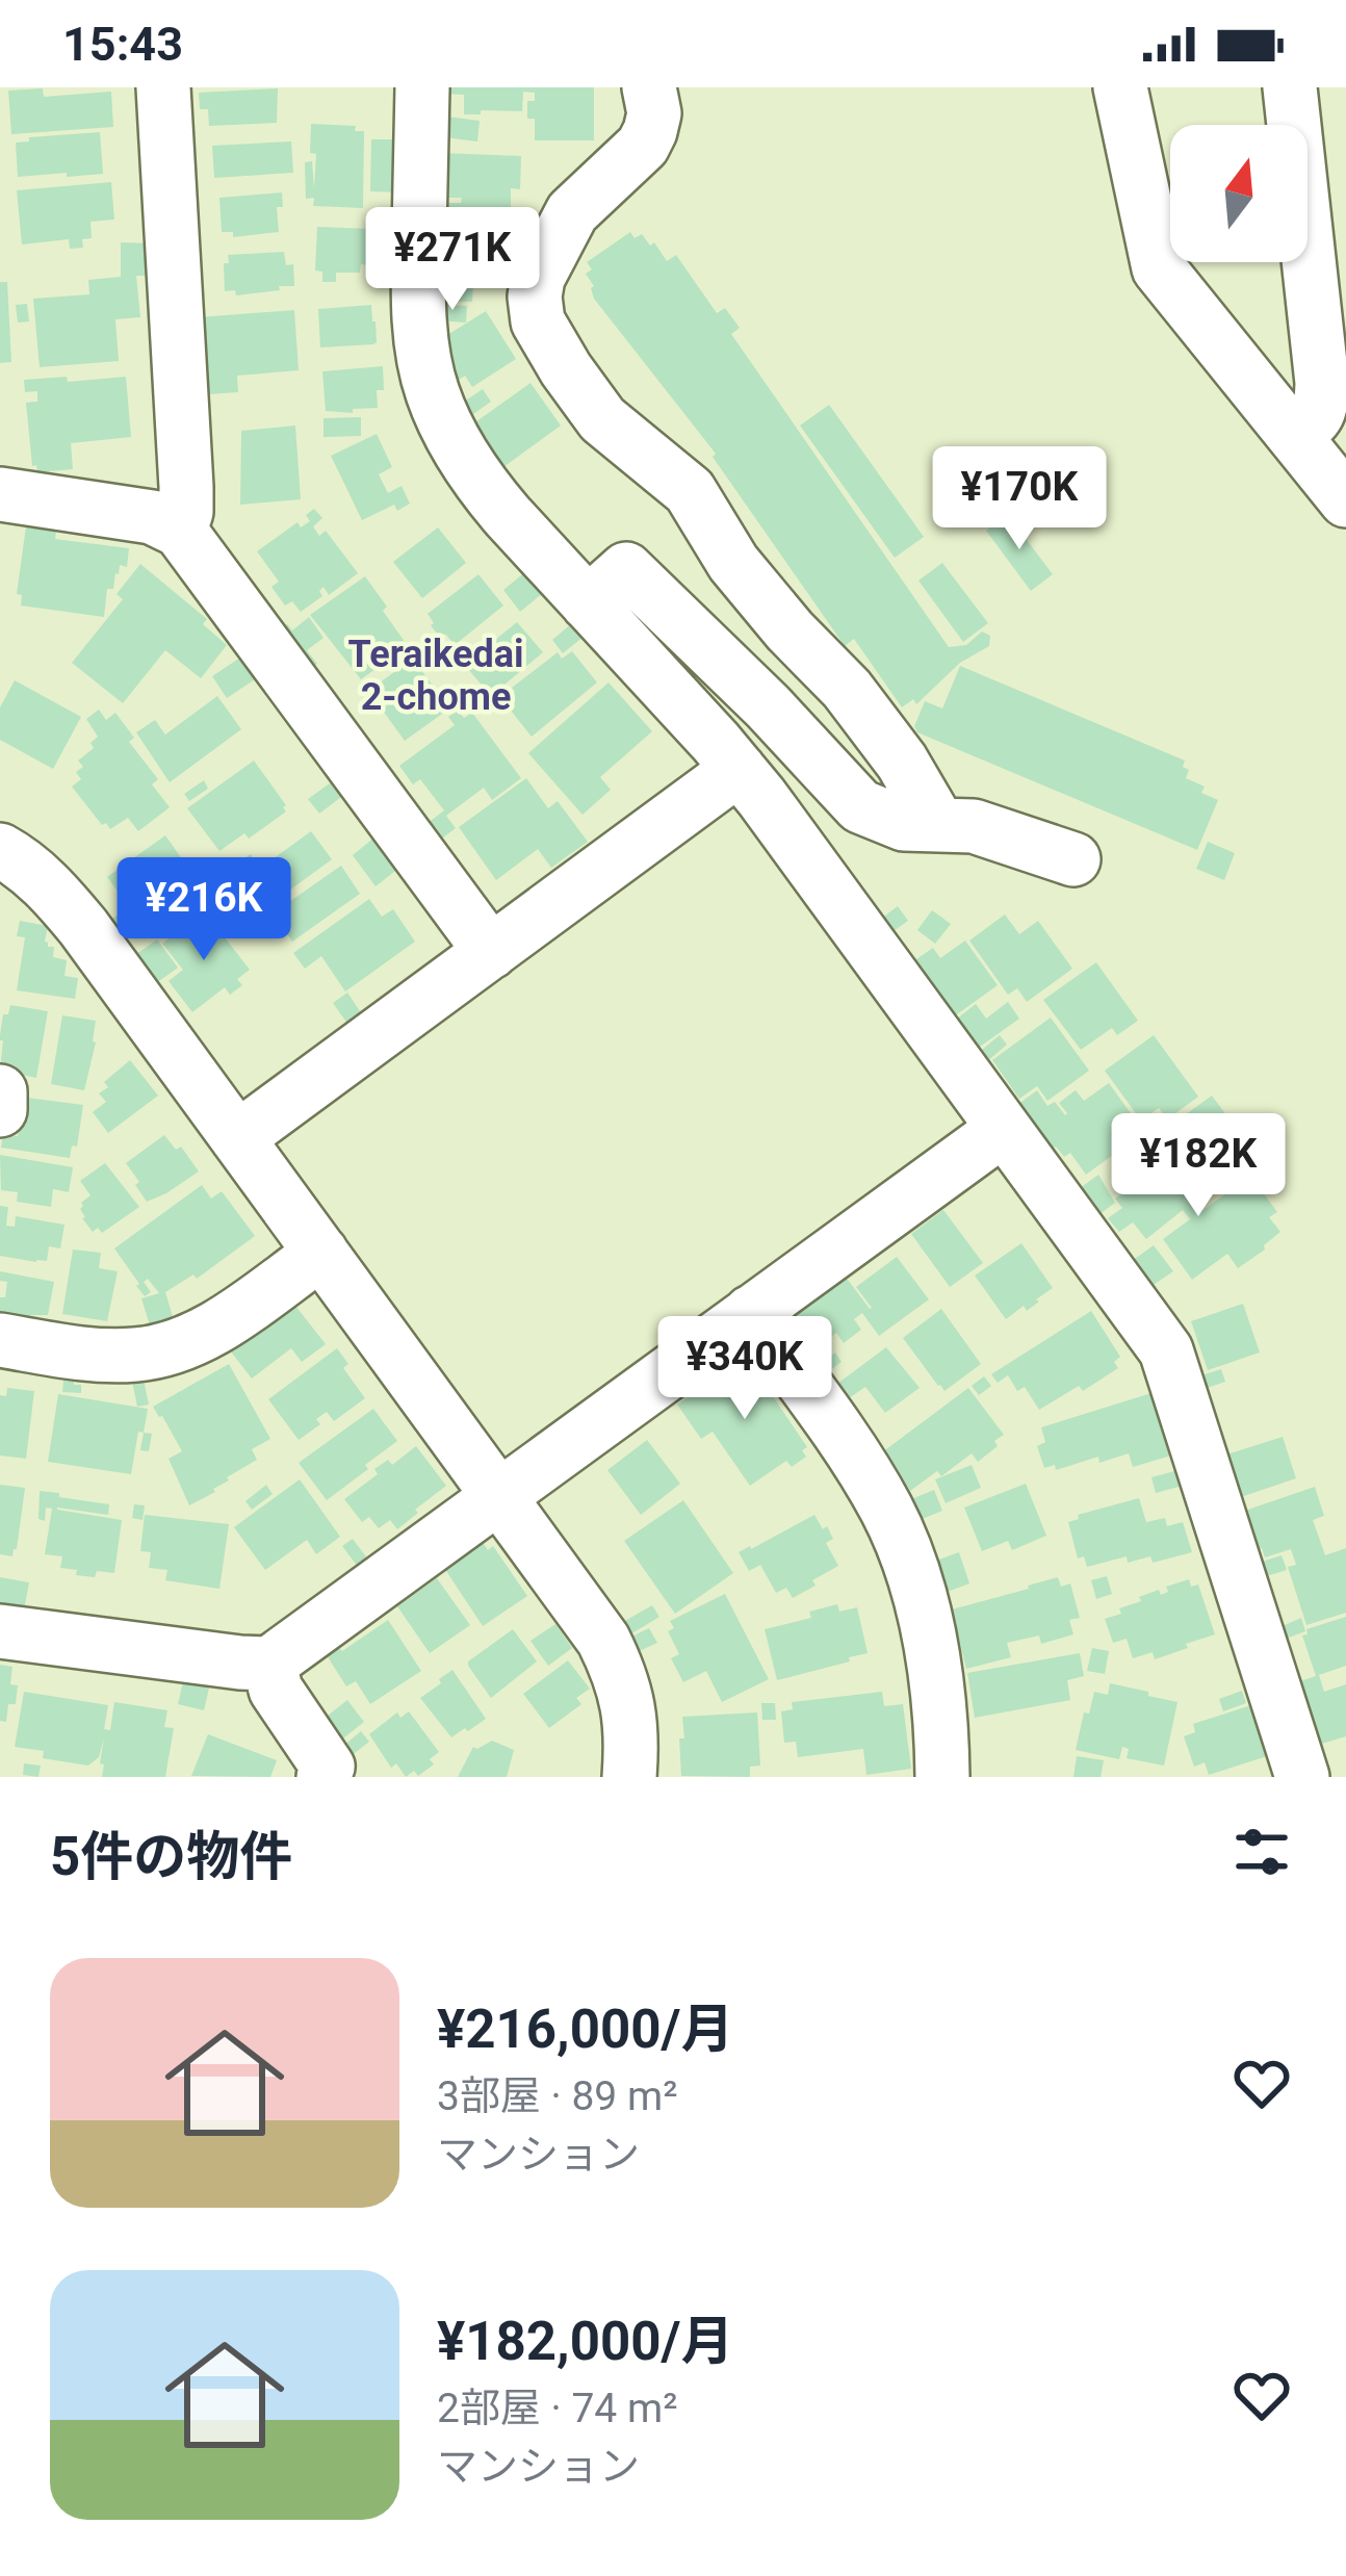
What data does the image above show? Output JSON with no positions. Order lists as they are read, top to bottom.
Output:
{
  "districts": ["Teraikedai 2-chome"],
  "north": "top",
  "page": {
    "status": "15:43",
    "price": [
      "¥271K",
      "¥170K",
      "¥216K",
      "¥182K",
      "¥340K"
    ],
    "heading": "5件の物件",
    "list": [
      {
        "name": "¥216,000/月",
        "note": "3部屋 · 89 m² · マンション"
      },
      {
        "name": "¥182,000/月",
        "note": "2部屋 · 74 m² · マンション"
      }
    ]
  }
}
